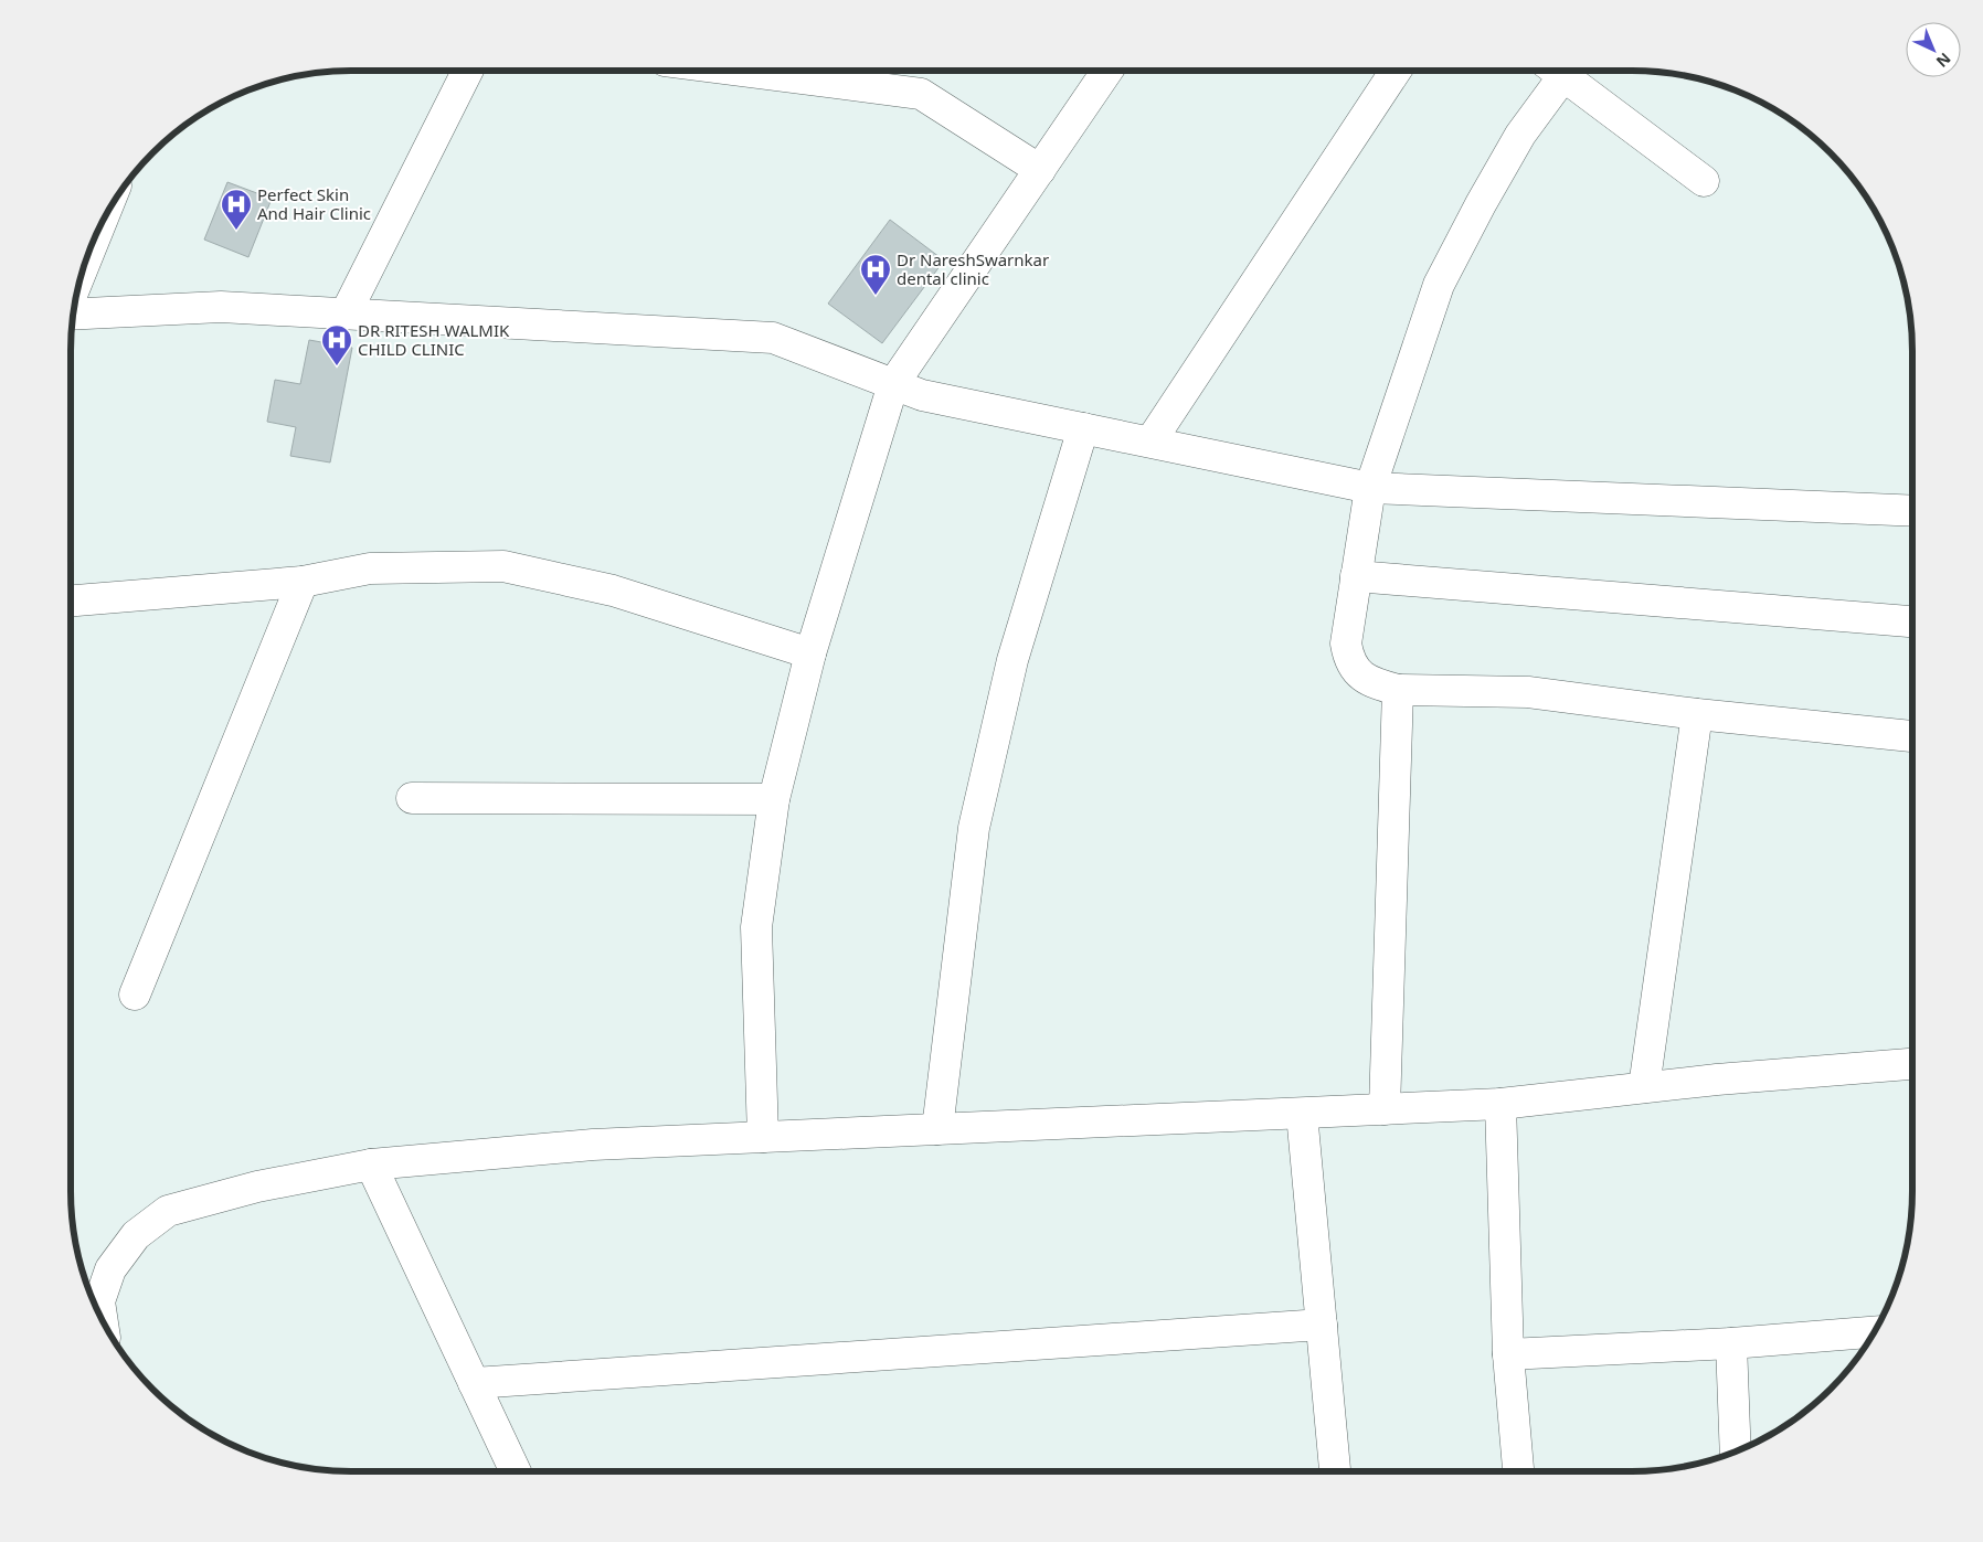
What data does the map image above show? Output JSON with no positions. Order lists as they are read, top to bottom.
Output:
{
  "places": {
    "hospital": ["Perfect Skin And Hair Clinic", "Dr NareshSwarnkar dental clinic", "DR RITESH WALMIK CHILD CLINIC"]
  },
  "north": "bottom right"
}
